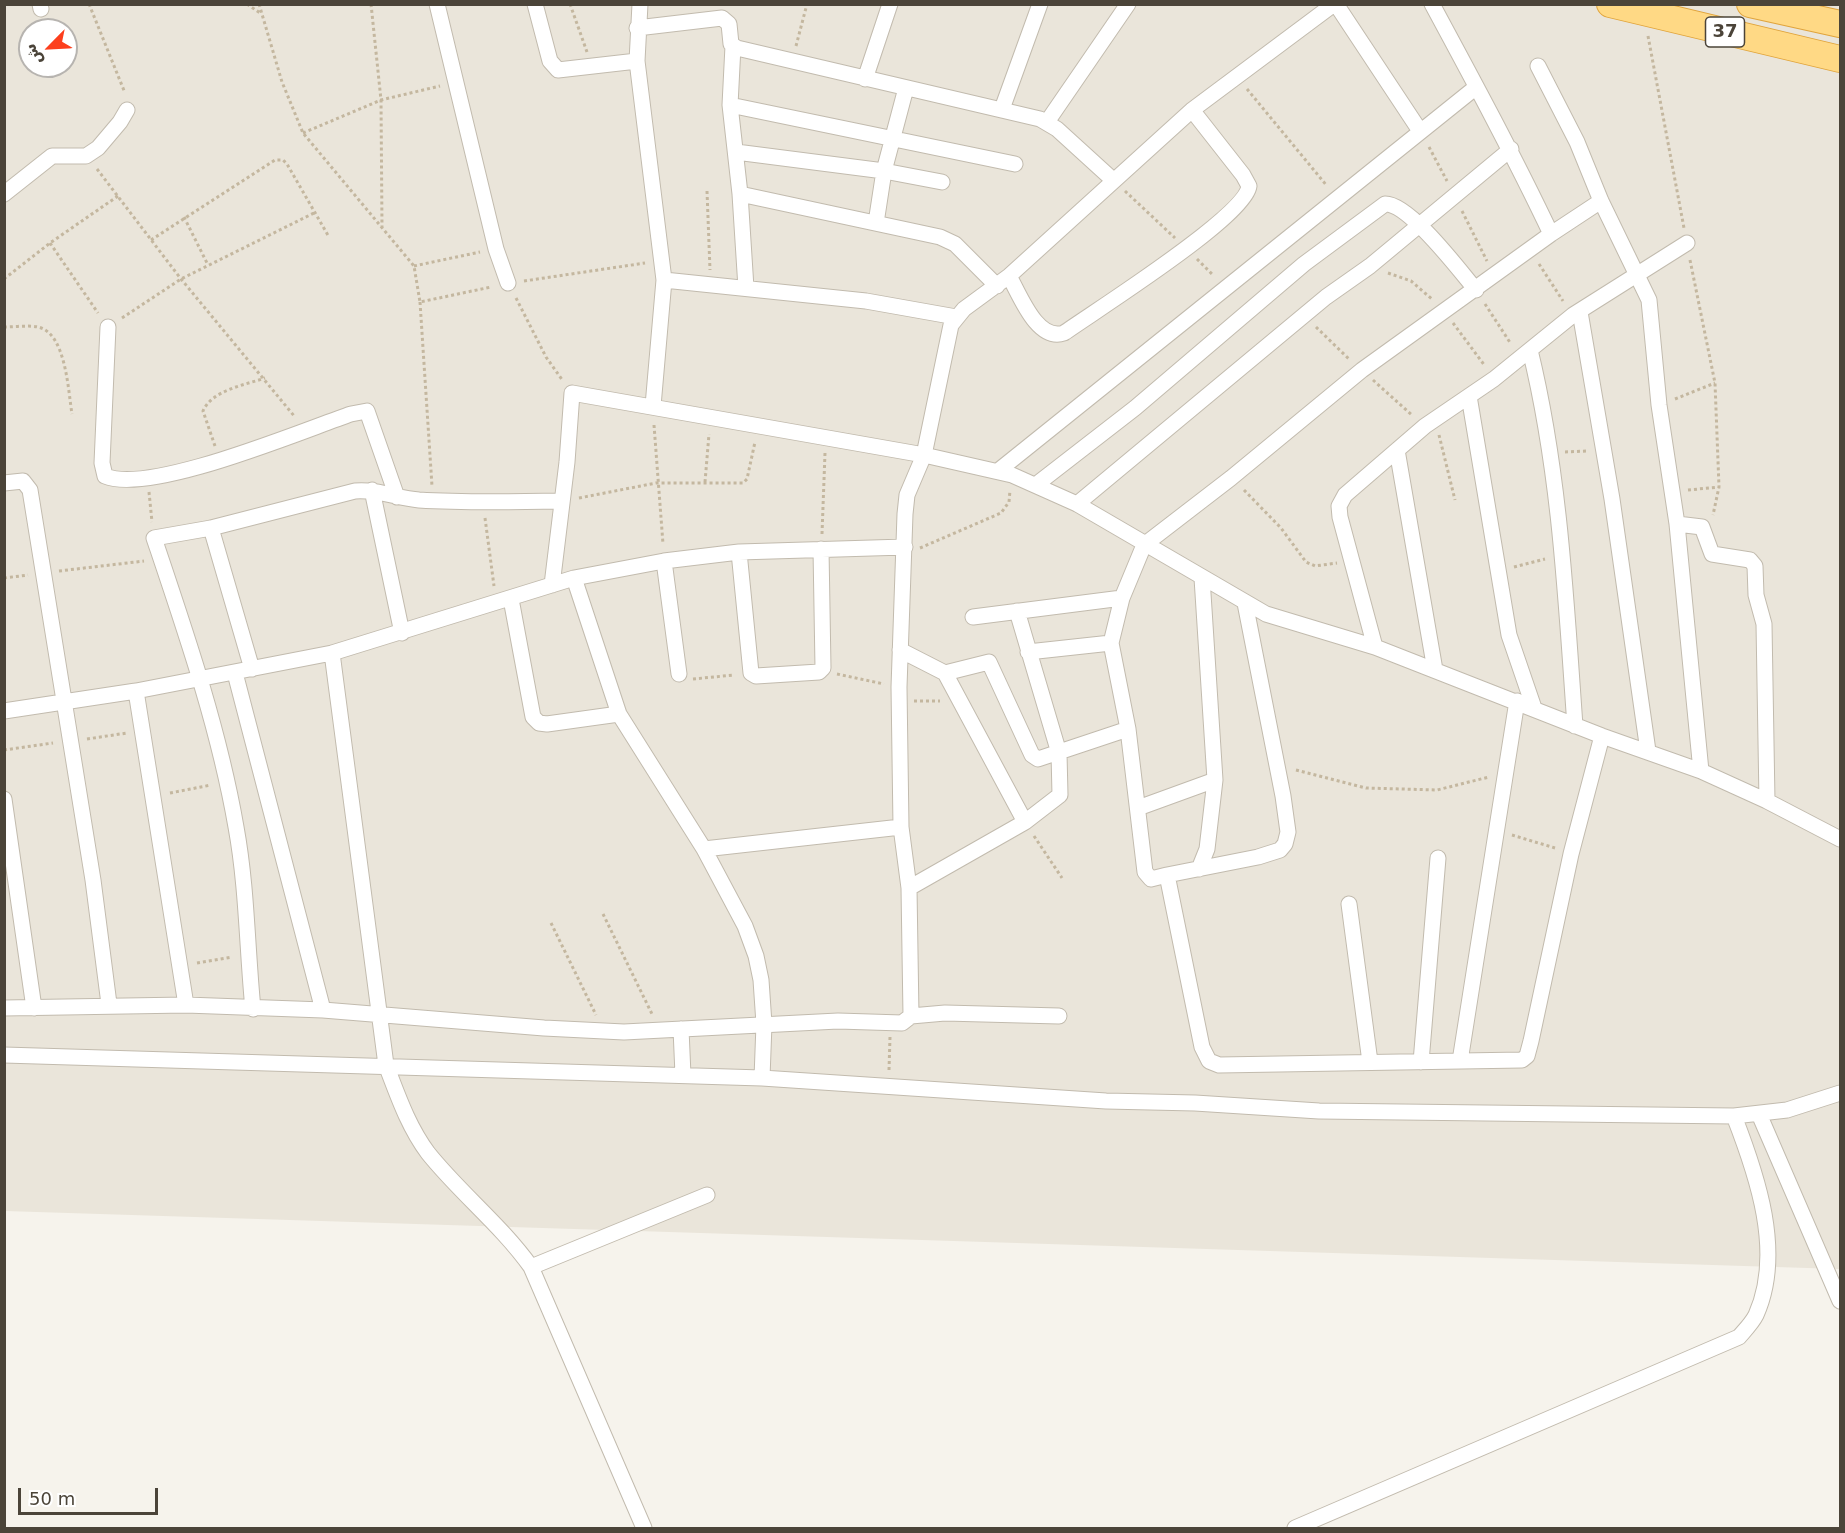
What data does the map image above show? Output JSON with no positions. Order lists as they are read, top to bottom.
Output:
{
  "streets": {
    "highway": ["37"]
  },
  "scale_bar": "50 m",
  "north": "bottom left"
}
